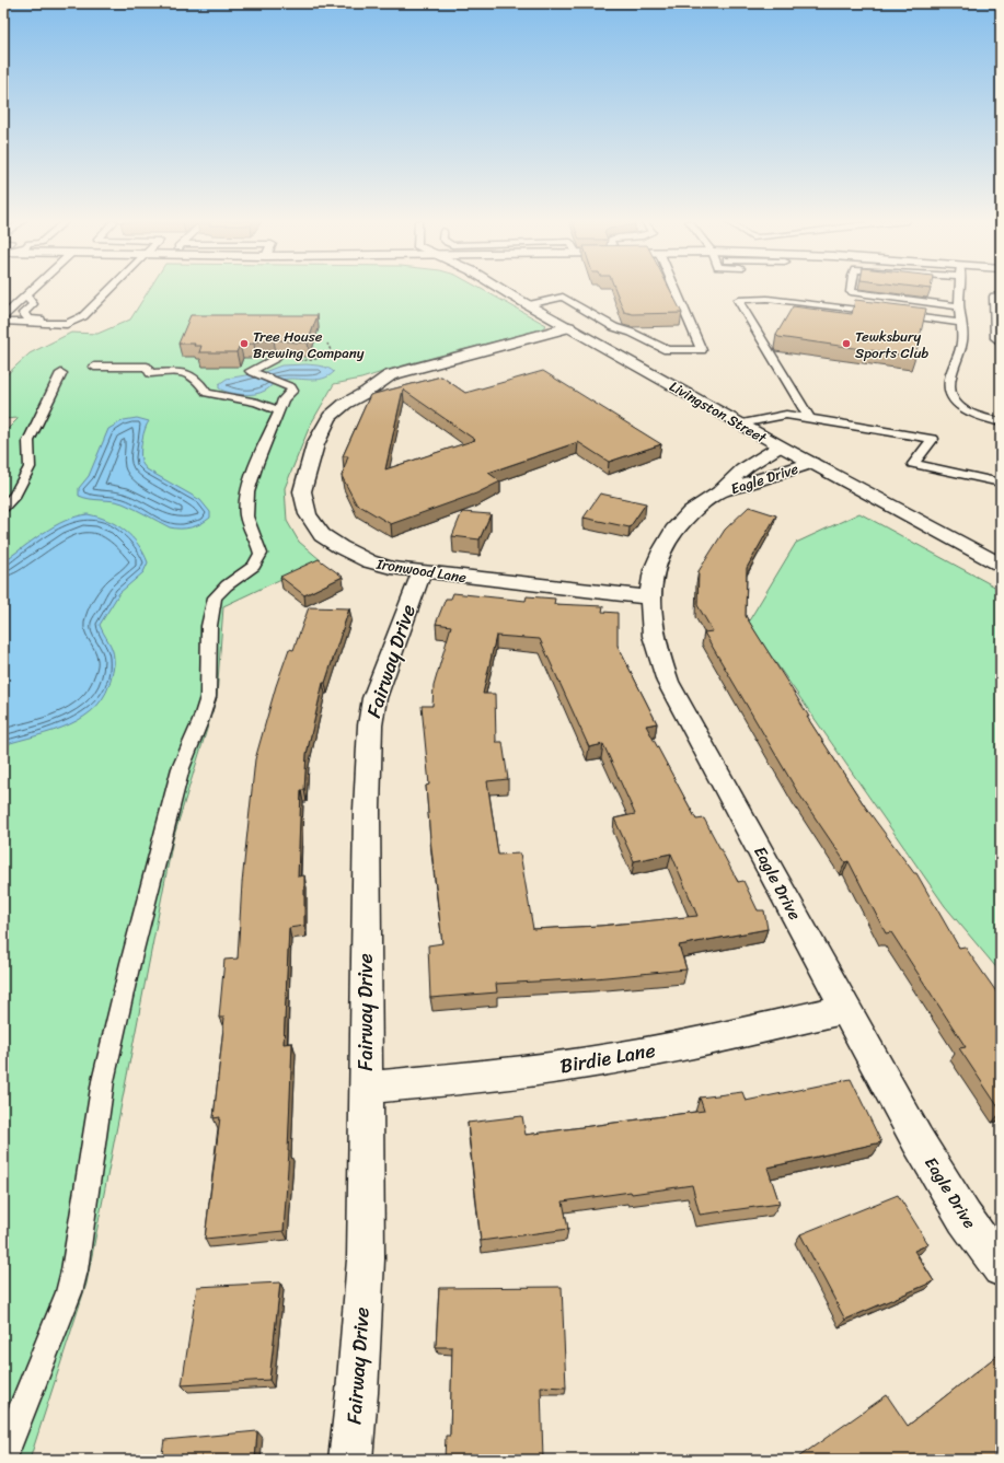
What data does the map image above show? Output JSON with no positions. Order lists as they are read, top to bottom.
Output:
{
  "streets": {
    "street": [
      "Livingston Street",
      "Eagle Drive",
      "Ironwood Lane",
      "Fairway Drive",
      "Birdie Lane"
    ]
  },
  "crossings": [
    ["Livingston Street", "Eagle Drive"],
    ["Livingston Street", "Ironwood Lane"],
    ["Eagle Drive", "Ironwood Lane"],
    ["Eagle Drive", "Birdie Lane"],
    ["Ironwood Lane", "Fairway Drive"],
    ["Fairway Drive", "Birdie Lane"]
  ],
  "places": ["Tree House Brewing Company", "Tewksbury Sports Club"]
}
